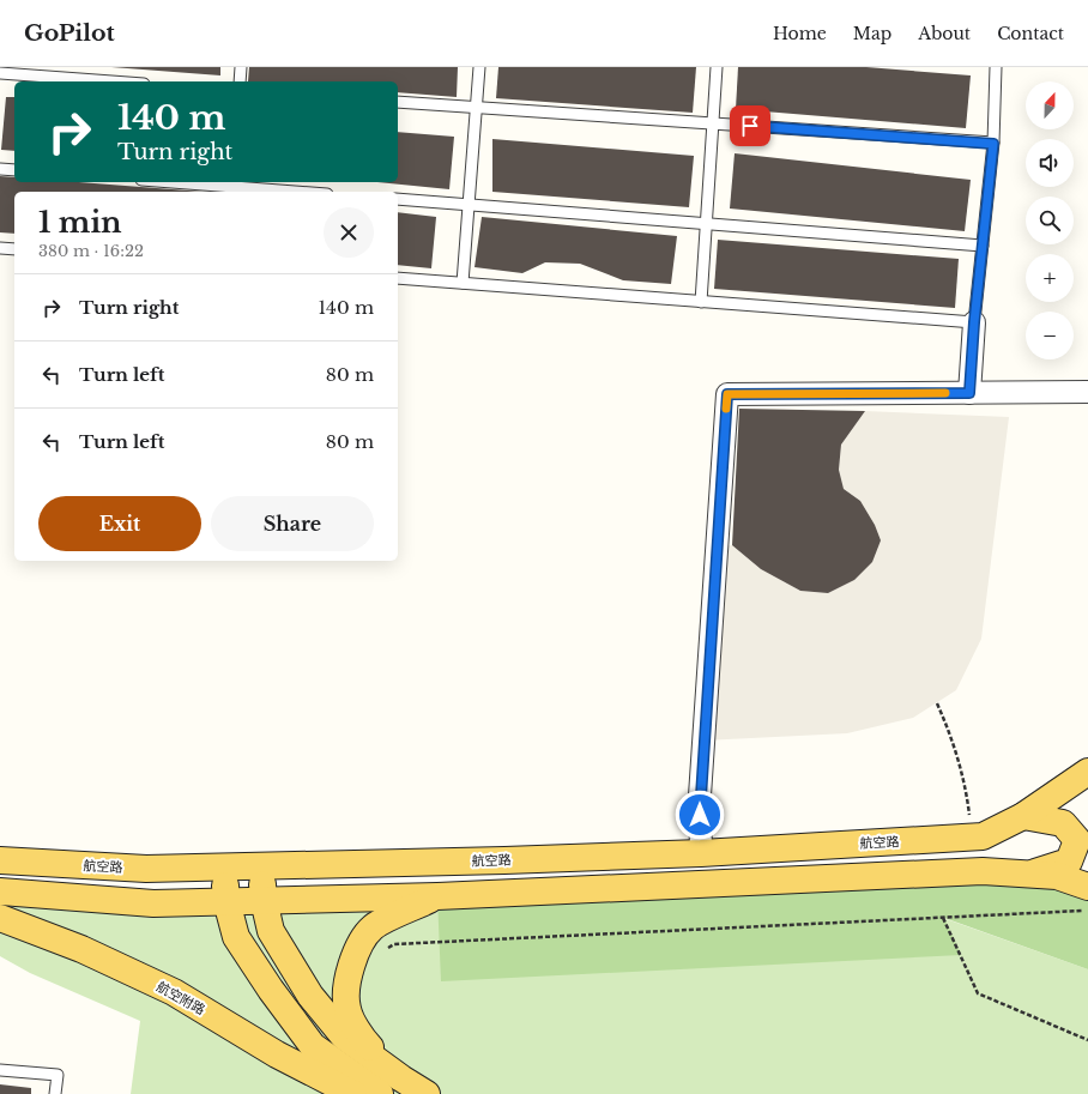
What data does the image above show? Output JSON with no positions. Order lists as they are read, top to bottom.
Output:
{
  "streets": {
    "main road": ["航空路", "航空附路"]
  },
  "north": "top",
  "page": {
    "header": "GoPilot",
    "nav": [
      "Home",
      "Map",
      "About",
      "Contact"
    ],
    "map_buttons": ["+", "−"],
    "turn": ["140 m", "Turn right"],
    "heading": ["1 min", "380 m · 16:22"],
    "list": [
      {
        "name": "Turn right",
        "value": "140 m"
      },
      {
        "name": "Turn left",
        "value": "80 m"
      },
      {
        "name": "Turn left",
        "value": "80 m"
      }
    ],
    "buttons": ["Exit", "Share"]
  }
}
